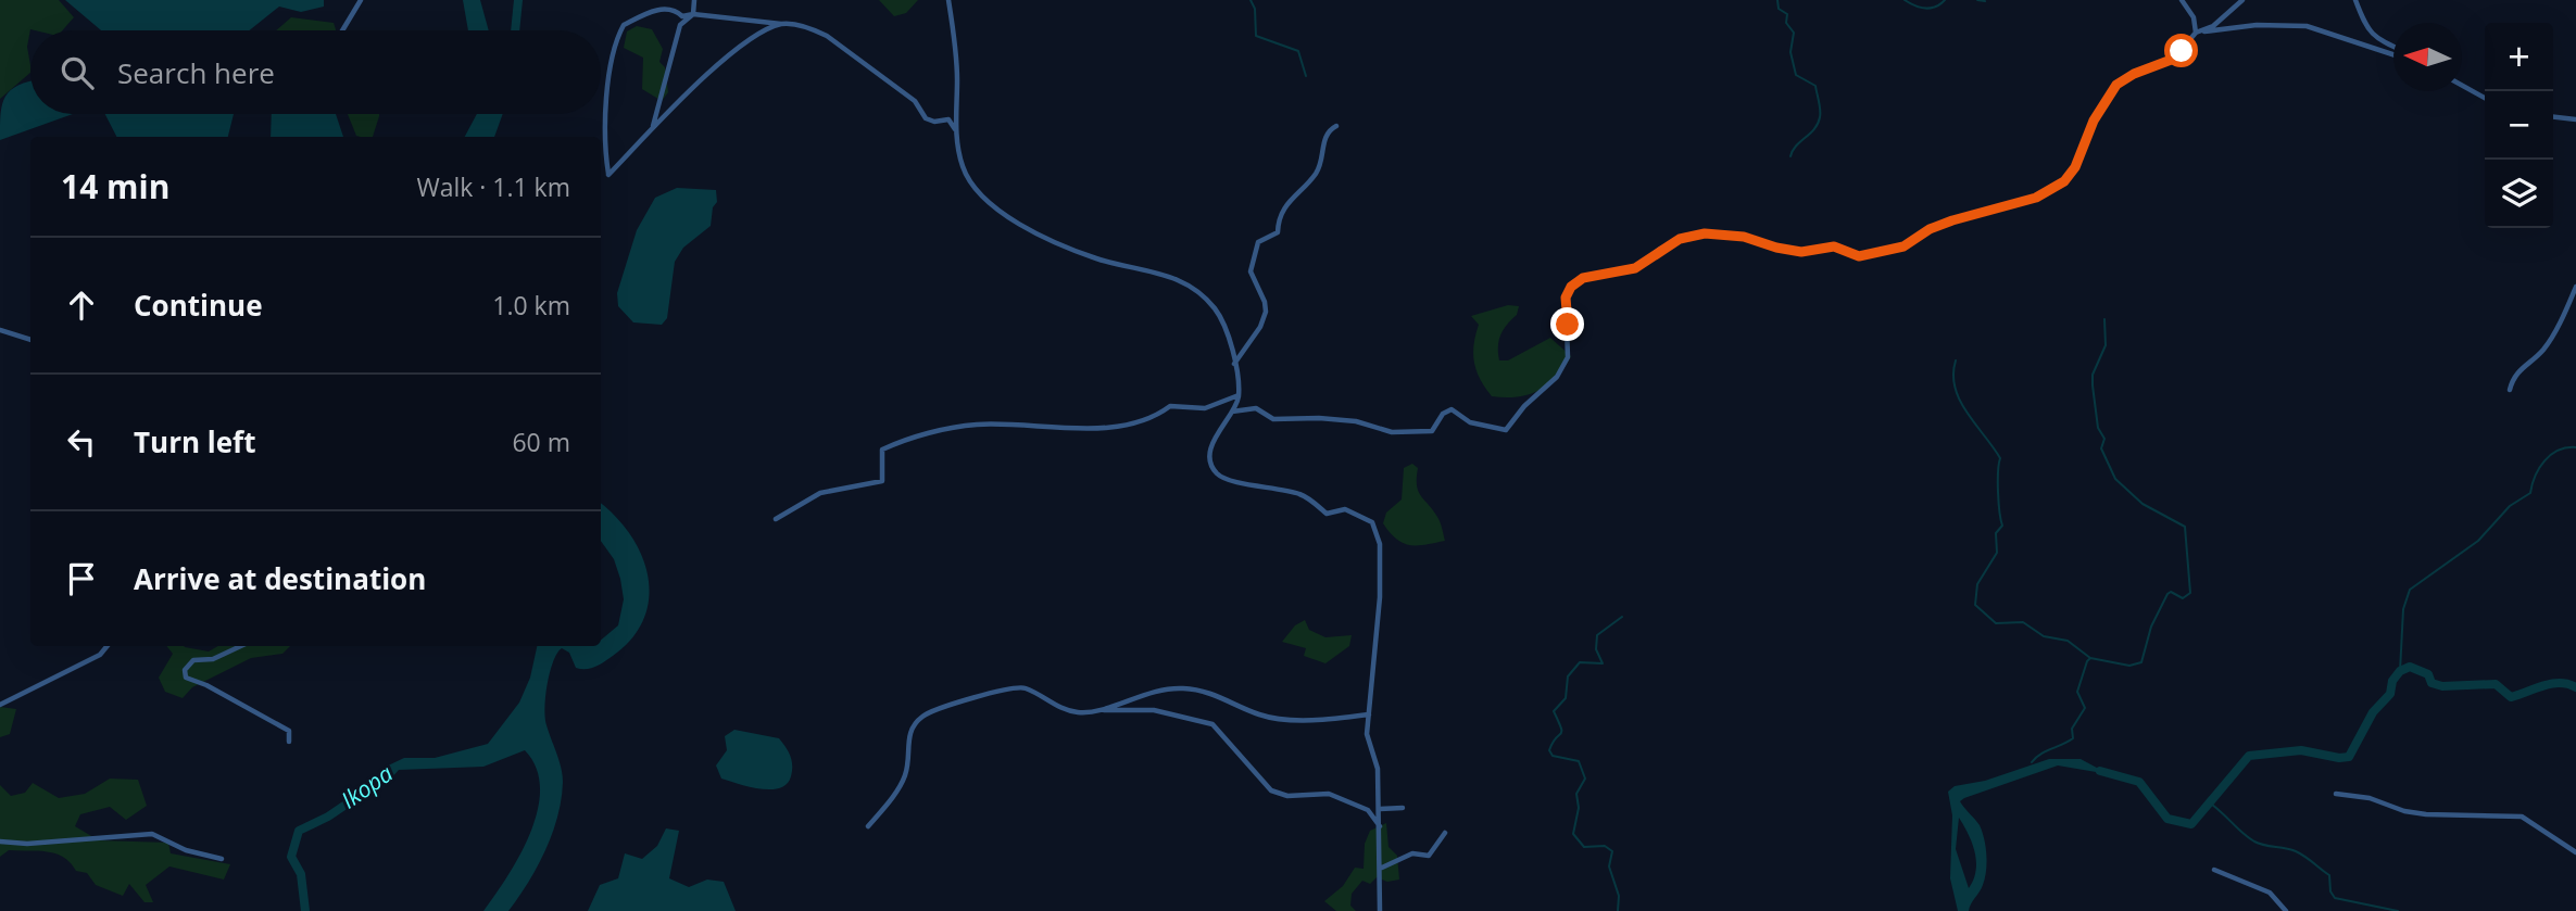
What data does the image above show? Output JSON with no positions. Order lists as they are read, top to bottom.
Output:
{
  "water": ["Ikopa"],
  "north": "left",
  "page": {
    "map_buttons": ["+", "−"],
    "search": "Search here",
    "heading": ["14 min", "Walk · 1.1 km"],
    "list": [
      ["Continue", "1.0 km"],
      ["Turn left", "60 m"],
      "Arrive at destination"
    ]
  }
}
